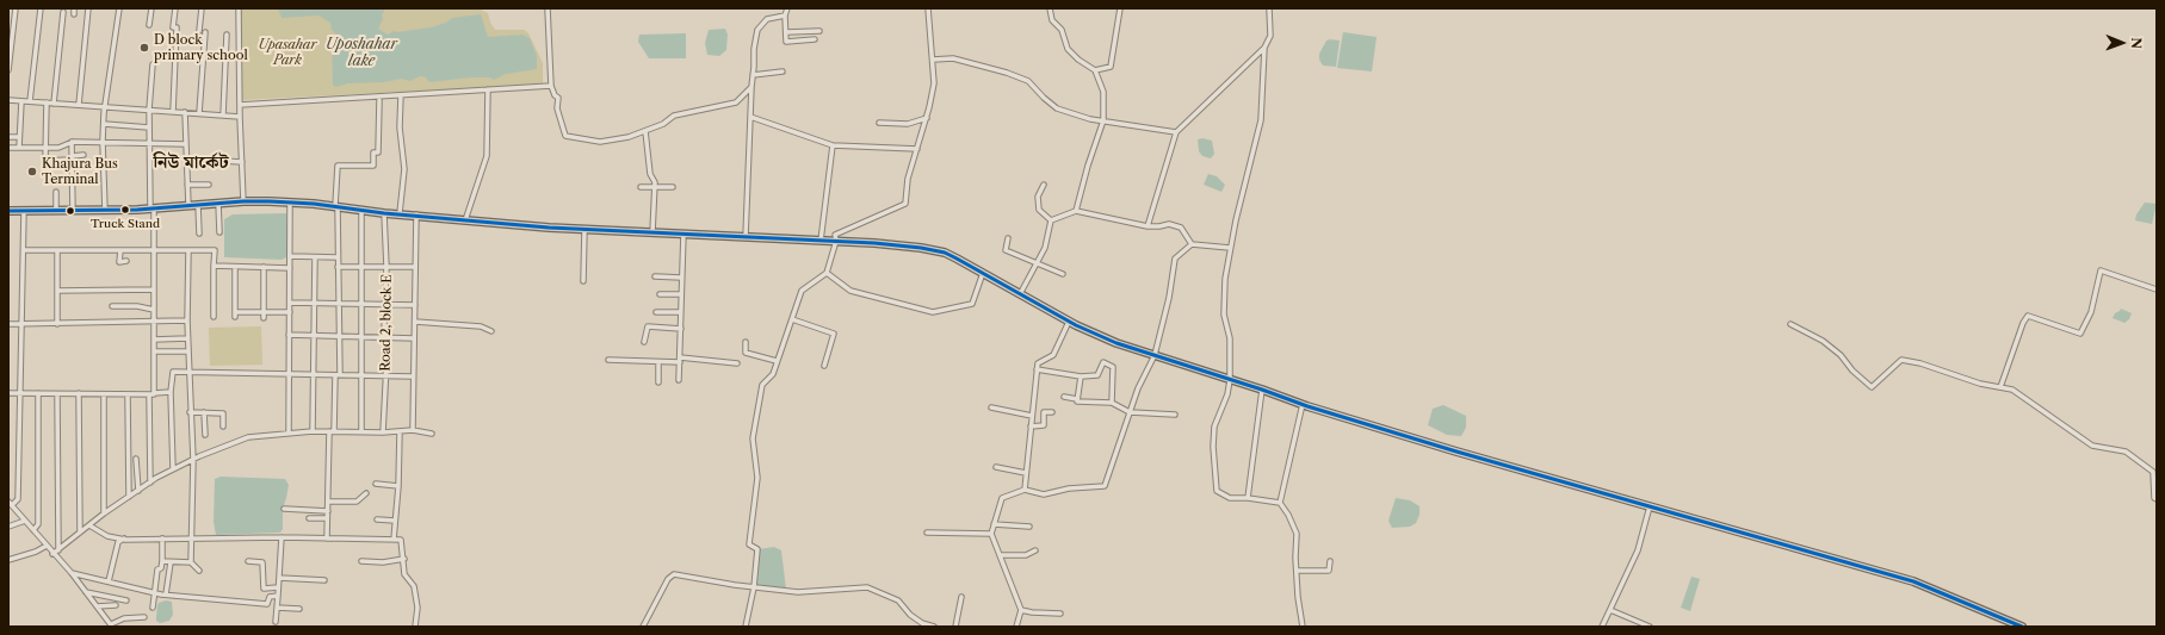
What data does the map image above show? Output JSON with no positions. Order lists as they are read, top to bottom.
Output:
{
  "streets": {
    "street": ["Road 2, block E"]
  },
  "districts": ["নিউ মার্কেট"],
  "water": ["Uposhahar lake"],
  "parks": ["Upasahar Park"],
  "places": ["D block primary school", "Khajura Bus Terminal", "Truck Stand"],
  "north": "right"
}
